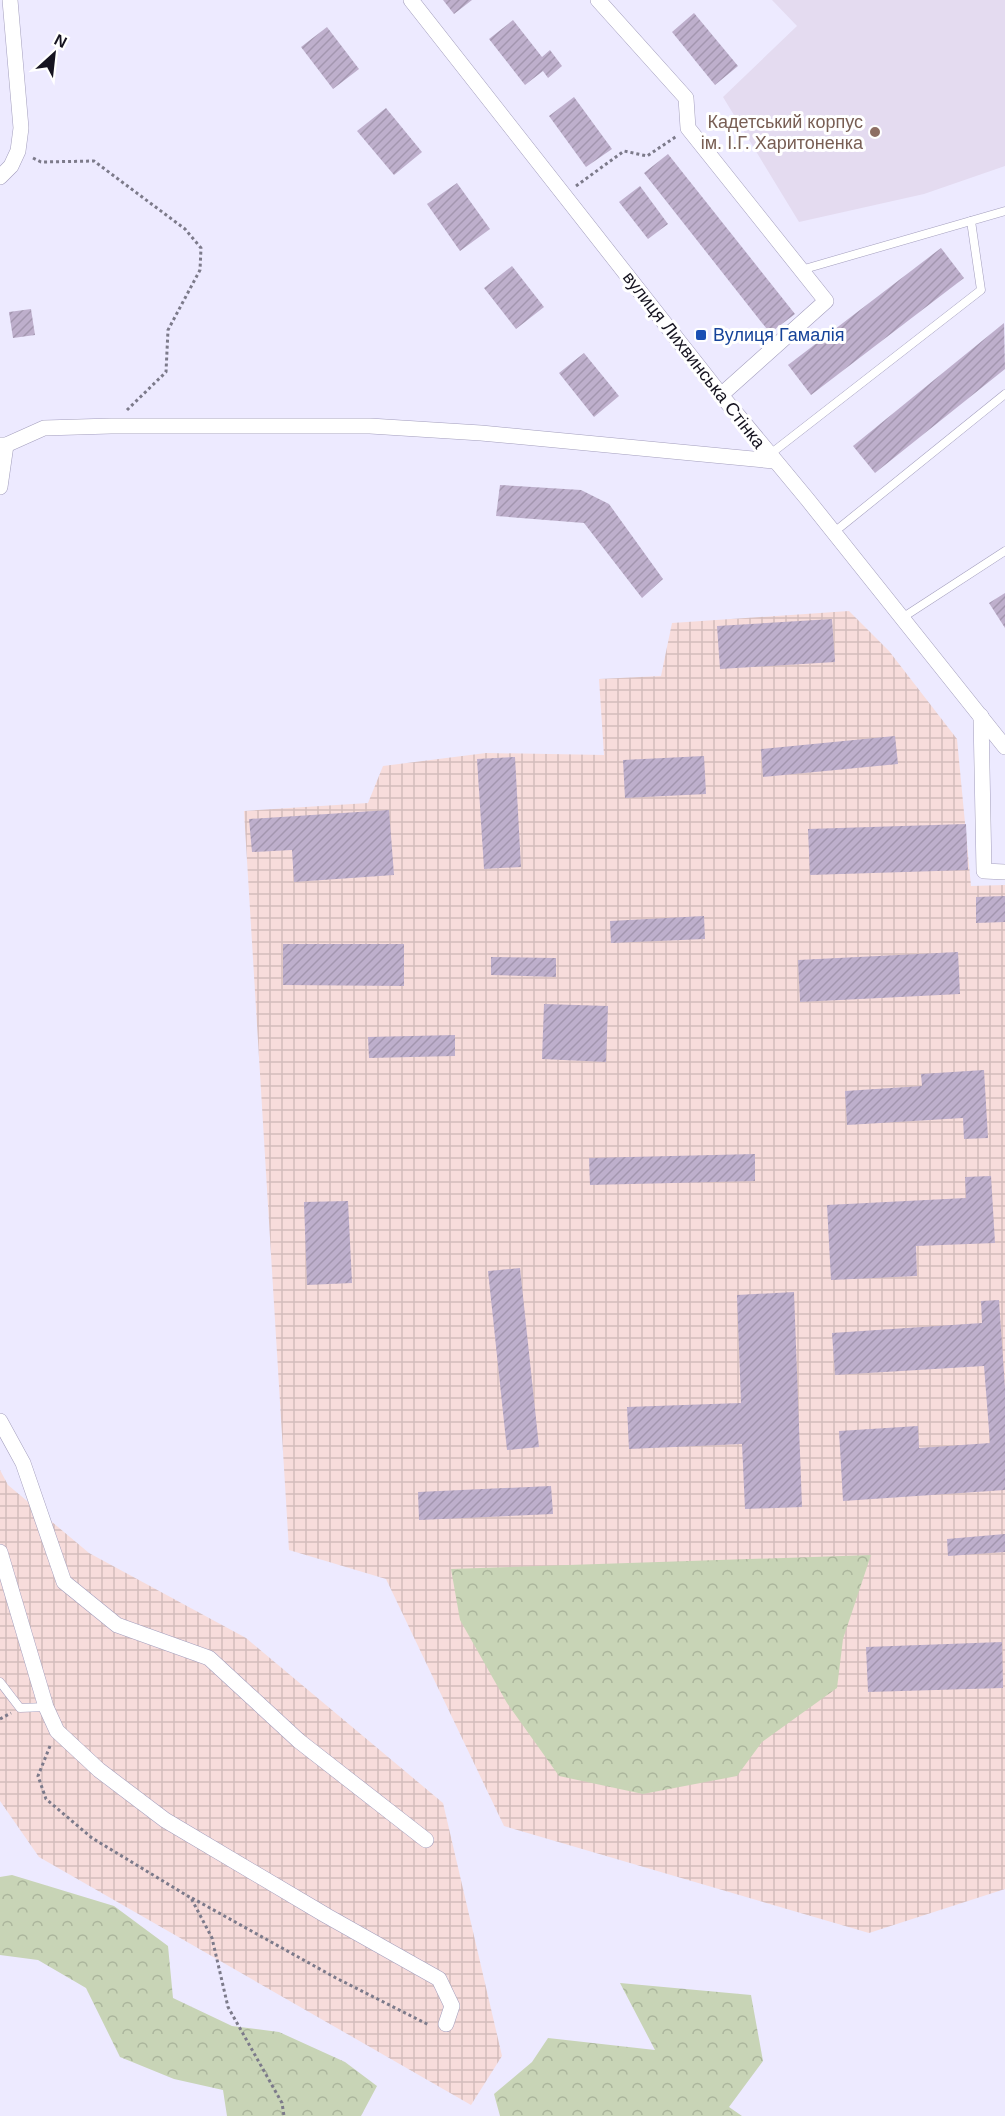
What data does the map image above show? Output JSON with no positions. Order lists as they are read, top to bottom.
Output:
{
  "streets": {
    "street": ["вулиця Лихвинська Стінка"]
  },
  "places": {
    "other": ["Кадетський корпус ім. І.Г. Харитоненка"],
    "transit": ["Вулиця Гамалія"]
  },
  "north": "top right"
}
